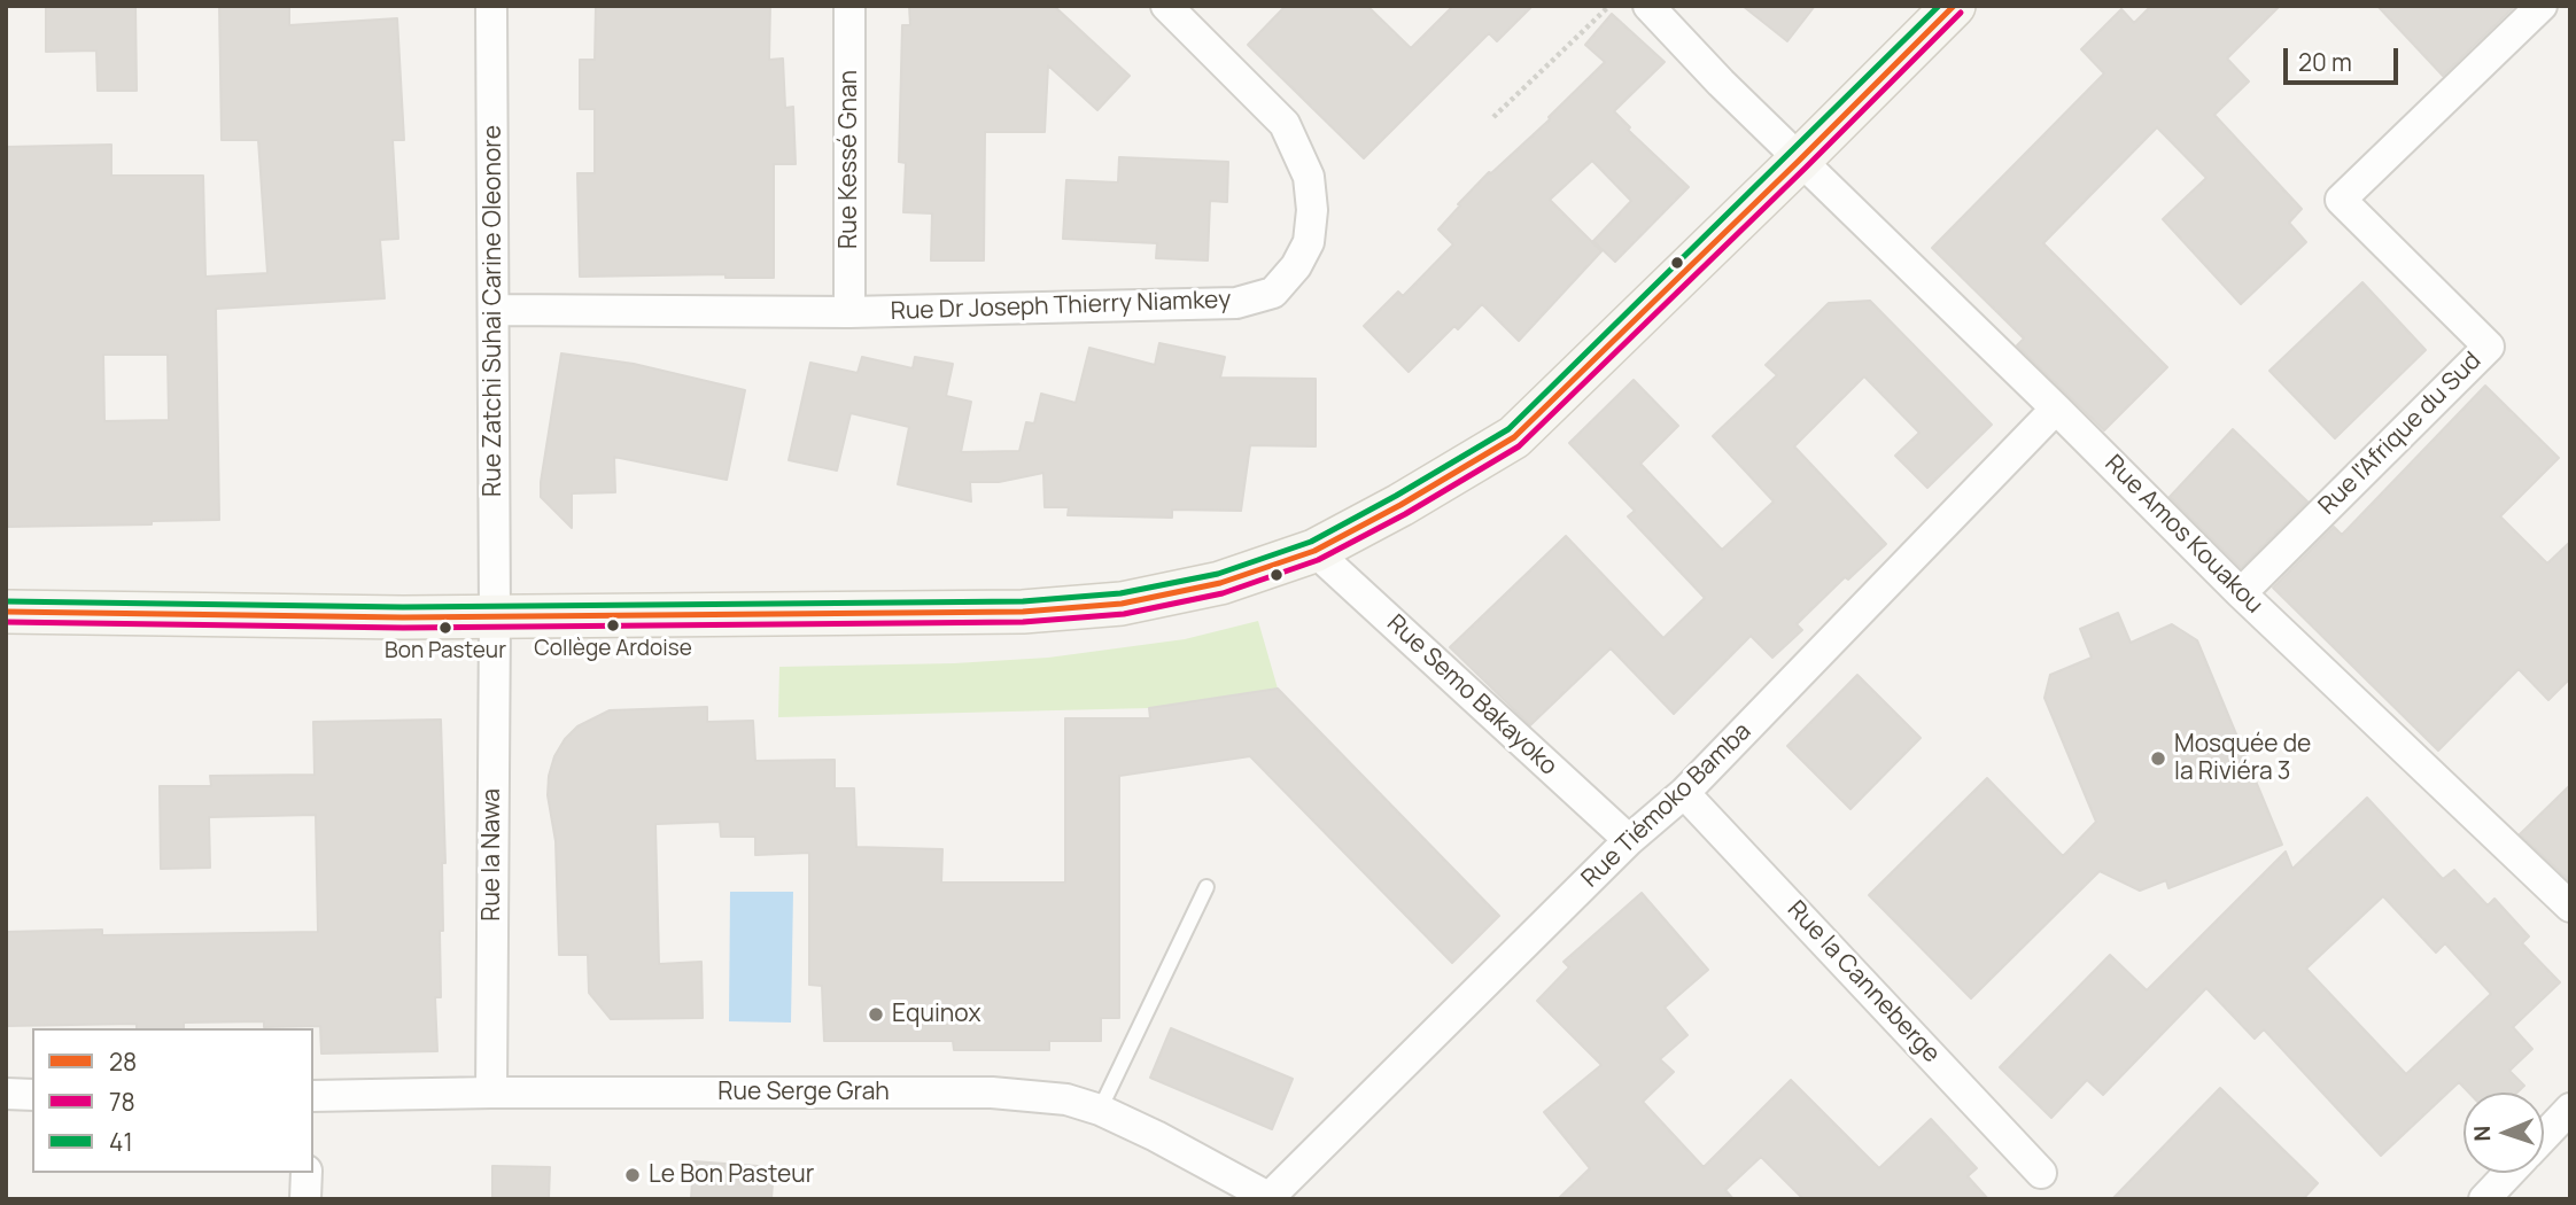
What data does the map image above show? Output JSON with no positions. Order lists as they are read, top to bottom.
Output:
{
  "streets": {
    "street": [
      "Rue Kessé Gnan",
      "Rue Dr Joseph Thierry Niamkey",
      "Rue Zatchi Suhai Carine Oleonore",
      "Rue l'Afrique du Sud",
      "Rue Amos Kouakou",
      "Rue Semo Bakayoko",
      "Rue Tiémoko Bamba",
      "Rue la Nawa",
      "Rue la Canneberge",
      "Rue Serge Grah"
    ]
  },
  "crossings": [
    ["Rue Kessé Gnan", "Rue Dr Joseph Thierry Niamkey"],
    ["Rue Dr Joseph Thierry Niamkey", "Rue Zatchi Suhai Carine Oleonore"],
    ["Rue Zatchi Suhai Carine Oleonore", "Rue la Nawa"],
    ["Rue l'Afrique du Sud", "Rue Amos Kouakou"],
    ["Rue Amos Kouakou", "Rue Tiémoko Bamba"],
    ["Rue Semo Bakayoko", "Rue Tiémoko Bamba"],
    ["Rue Tiémoko Bamba", "Rue la Canneberge"],
    ["Rue Tiémoko Bamba", "Rue Serge Grah"],
    ["Rue la Nawa", "Rue Serge Grah"]
  ],
  "places": [
    "Collège Ardoise",
    "Bon Pasteur",
    "Mosquée de la Riviéra 3",
    "Equinox",
    "Le Bon Pasteur"
  ],
  "lines": ["transit line 28", "transit line 41", "transit line 78"],
  "legend": ["28", "78", "41"],
  "scale_bar": "20 m",
  "north": "left"
}
